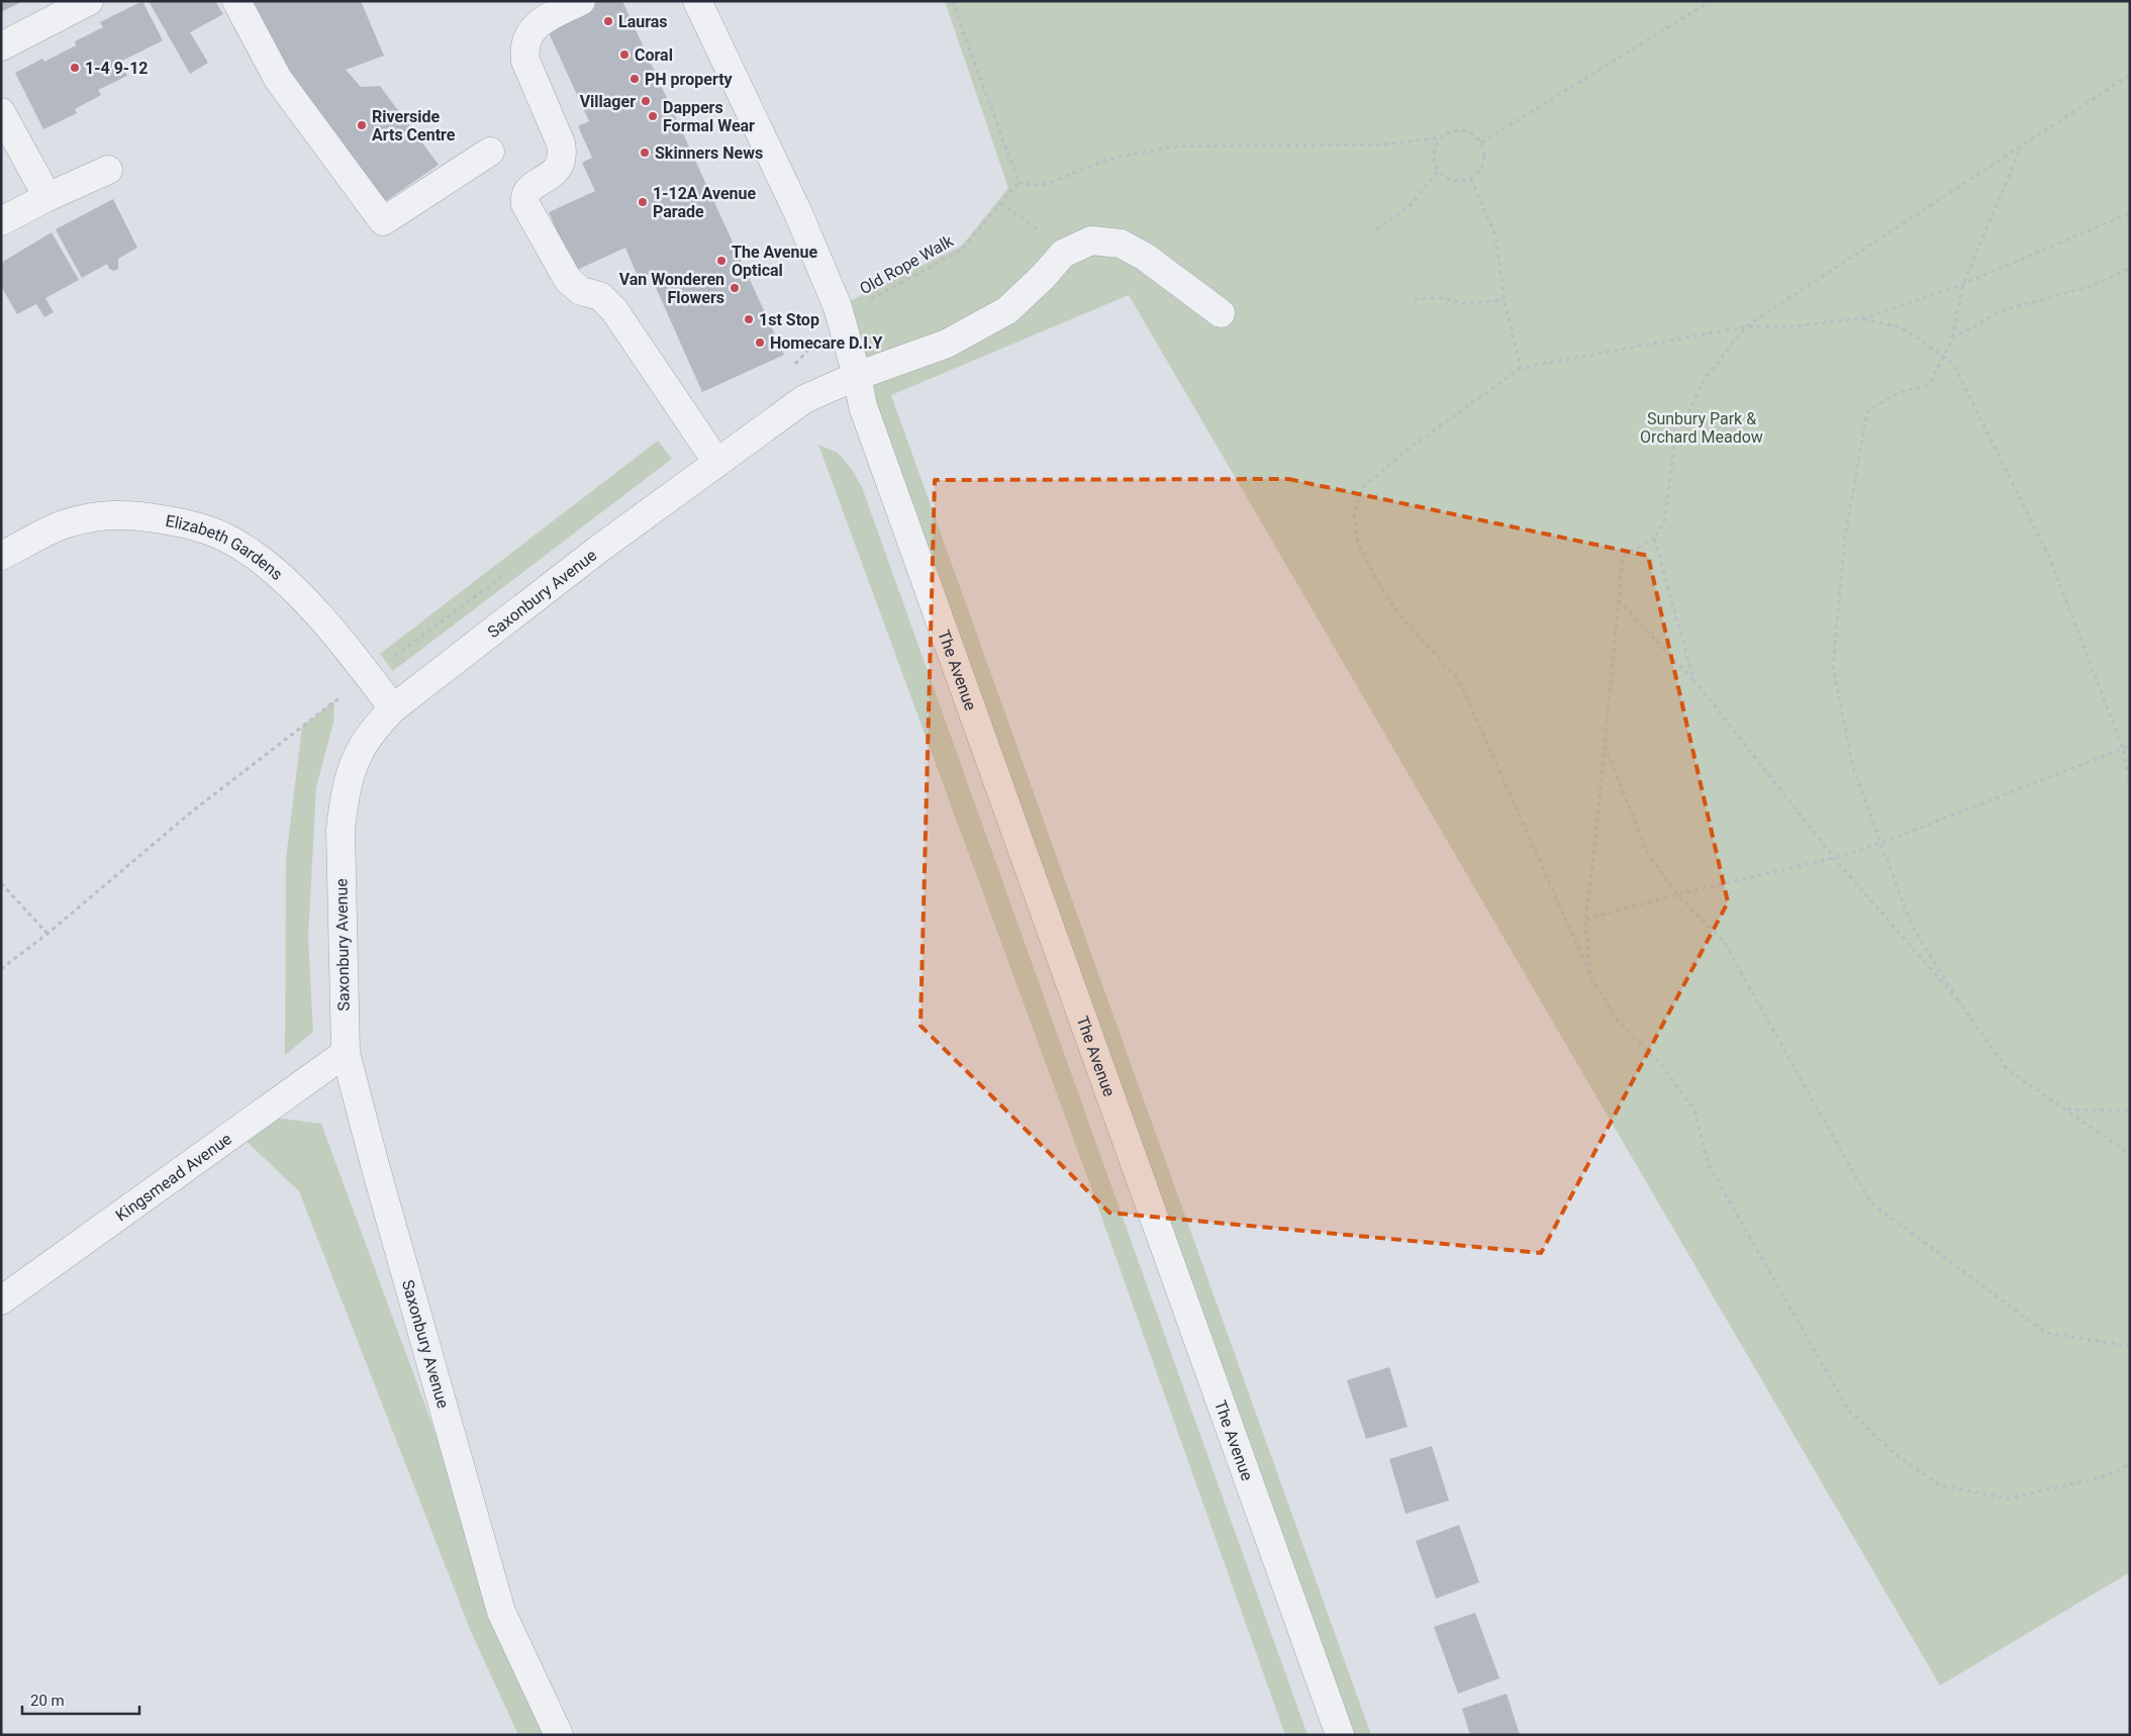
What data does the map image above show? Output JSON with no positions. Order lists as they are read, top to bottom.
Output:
{
  "streets": {
    "street": [
      "Elizabeth Gardens",
      "Saxonbury Avenue",
      "The Avenue",
      "Kingsmead Avenue"
    ],
    "path": ["Old Rope Walk"]
  },
  "crossings": [
    ["Old Rope Walk", "The Avenue"],
    ["Elizabeth Gardens", "Saxonbury Avenue"],
    ["Saxonbury Avenue", "The Avenue"],
    ["Saxonbury Avenue", "Kingsmead Avenue"]
  ],
  "parks": ["Sunbury Park & Orchard Meadow"],
  "places": [
    "Lauras",
    "Coral",
    "1-4 9-12",
    "PH property",
    "Villager",
    "Dappers Formal Wear",
    "Riverside Arts Centre",
    "Skinners News",
    "1-12A Avenue Parade",
    "The Avenue Optical",
    "Van Wonderen Flowers",
    "1st Stop",
    "Homecare D.I.Y"
  ],
  "scale_bar": "20 m"
}
